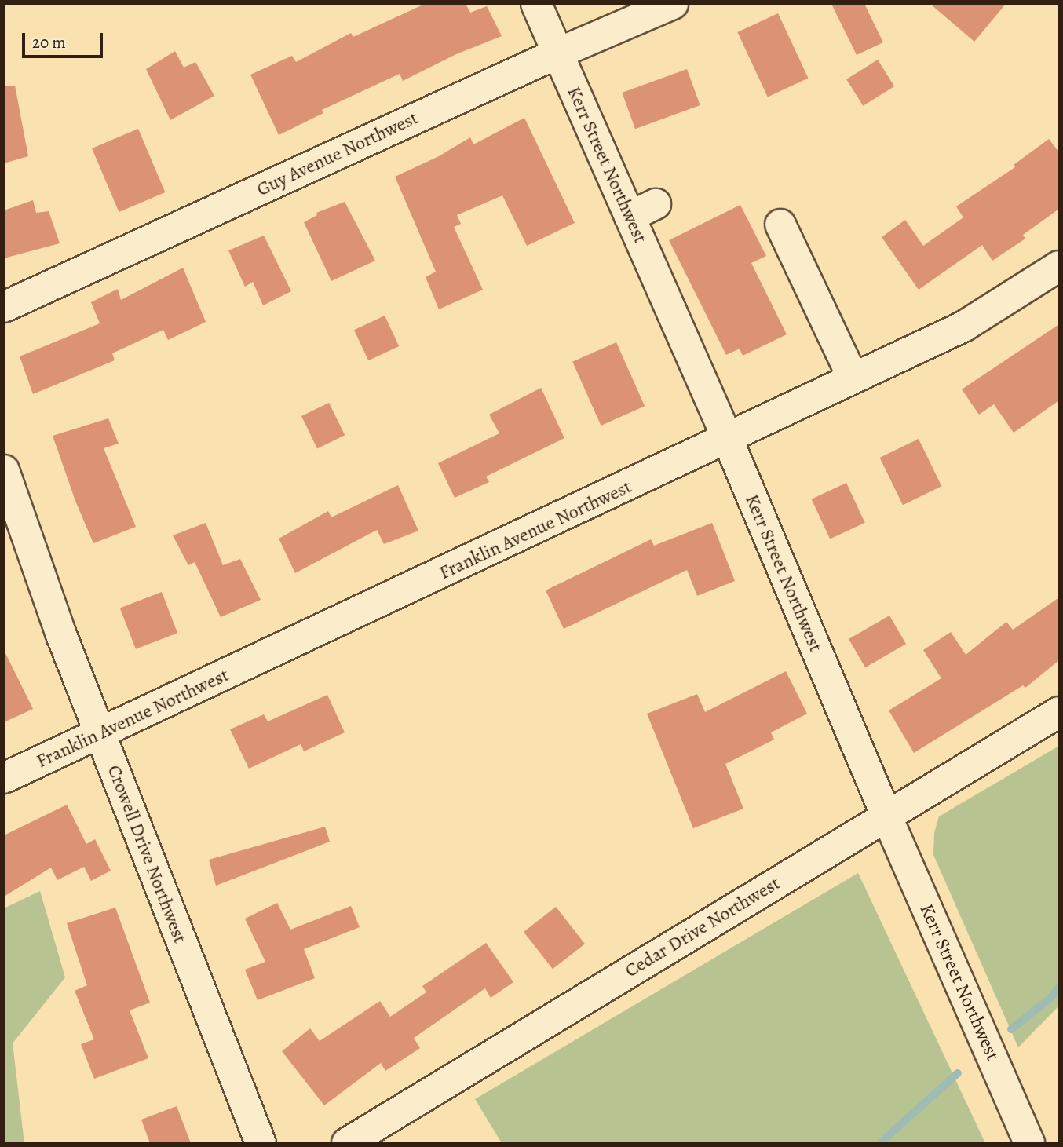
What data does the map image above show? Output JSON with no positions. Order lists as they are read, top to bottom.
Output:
{
  "streets": {
    "street": [
      "Guy Avenue Northwest",
      "Kerr Street Northwest",
      "Franklin Avenue Northwest",
      "Crowell Drive Northwest",
      "Cedar Drive Northwest"
    ]
  },
  "crossings": [
    ["Guy Avenue Northwest", "Kerr Street Northwest"],
    ["Kerr Street Northwest", "Franklin Avenue Northwest"],
    ["Kerr Street Northwest", "Cedar Drive Northwest"],
    ["Franklin Avenue Northwest", "Crowell Drive Northwest"]
  ],
  "scale_bar": "20 m"
}
